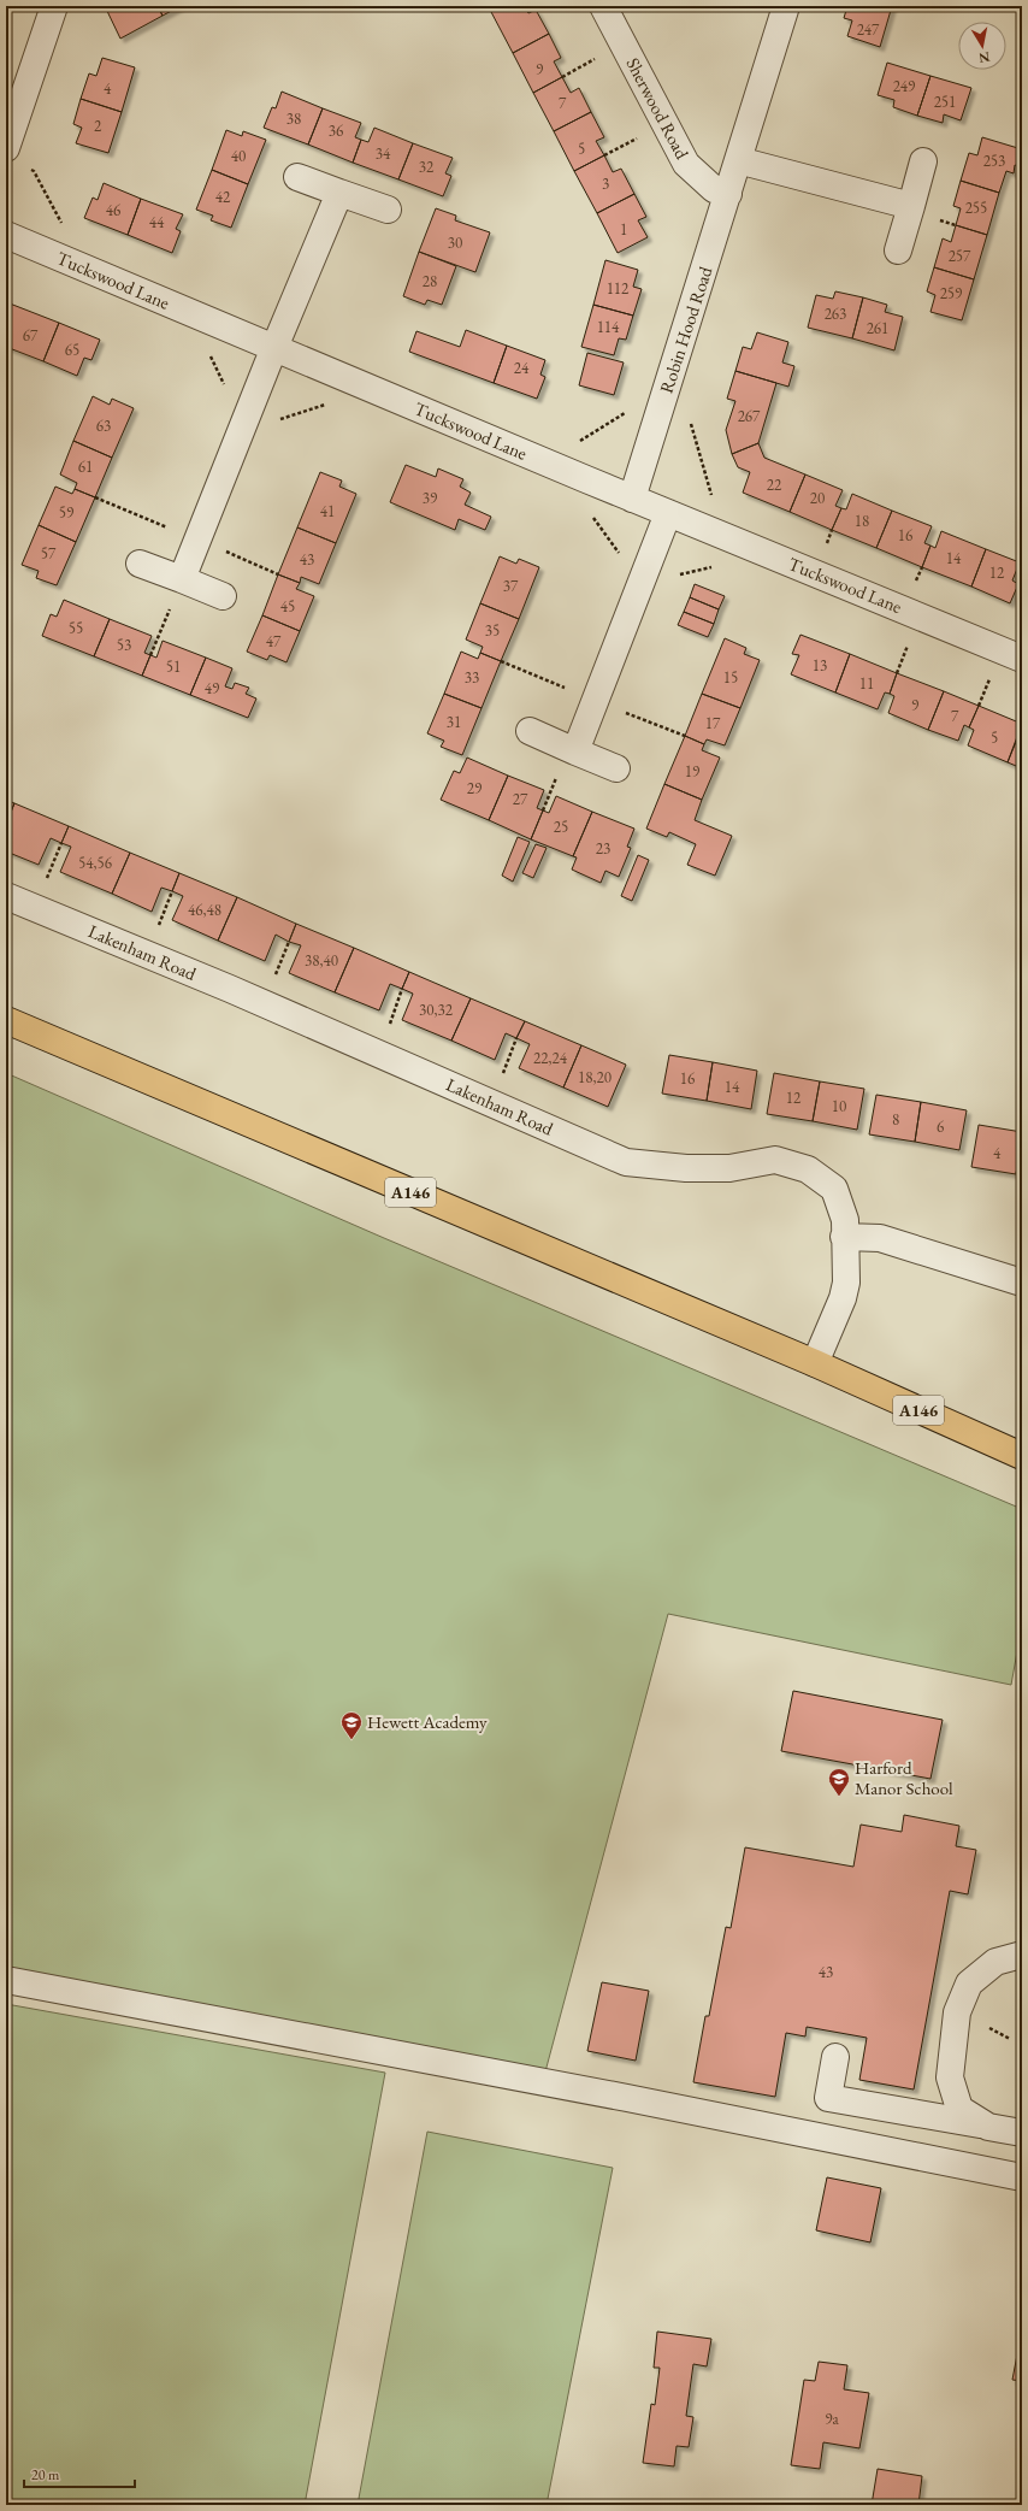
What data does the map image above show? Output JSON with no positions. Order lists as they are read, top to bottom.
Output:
{
  "streets": {
    "highway": ["A146"],
    "street": [
      "Sherwood Road",
      "Tuckswood Lane",
      "Robin Hood Road",
      "Lakenham Road"
    ]
  },
  "crossings": [
    ["Sherwood Road", "Robin Hood Road"],
    ["Tuckswood Lane", "Robin Hood Road"],
    ["Lakenham Road", "A146"]
  ],
  "places": {
    "school or university": ["Hewett Academy", "Harford Manor School"]
  },
  "house_numbers": [
    "247",
    "9",
    "249",
    "4",
    "251",
    "7",
    "38",
    "2",
    "36",
    "5",
    "34",
    "40",
    "253",
    "32",
    "3",
    "42",
    "255",
    "46",
    "44",
    "1",
    "30",
    "257",
    "28",
    "112",
    "259",
    "263",
    "114",
    "261",
    "67",
    "65",
    "24",
    "267",
    "63",
    "61",
    "22",
    "39",
    "20",
    "41",
    "59",
    "18",
    "16",
    "57",
    "14",
    "43",
    "12",
    "37",
    "45",
    "55",
    "35",
    "47",
    "53",
    "13",
    "51",
    "33",
    "15",
    "11",
    "49",
    "9",
    "7",
    "31",
    "17",
    "5",
    "19",
    "29",
    "27",
    "25",
    "23",
    "54,56",
    "46,48",
    "38,40",
    "30,32",
    "22,24",
    "18,20",
    "16",
    "14",
    "12",
    "10",
    "8",
    "6",
    "4",
    "43",
    "9a"
  ],
  "scale_bar": "20 m",
  "north": "bottom"
}
